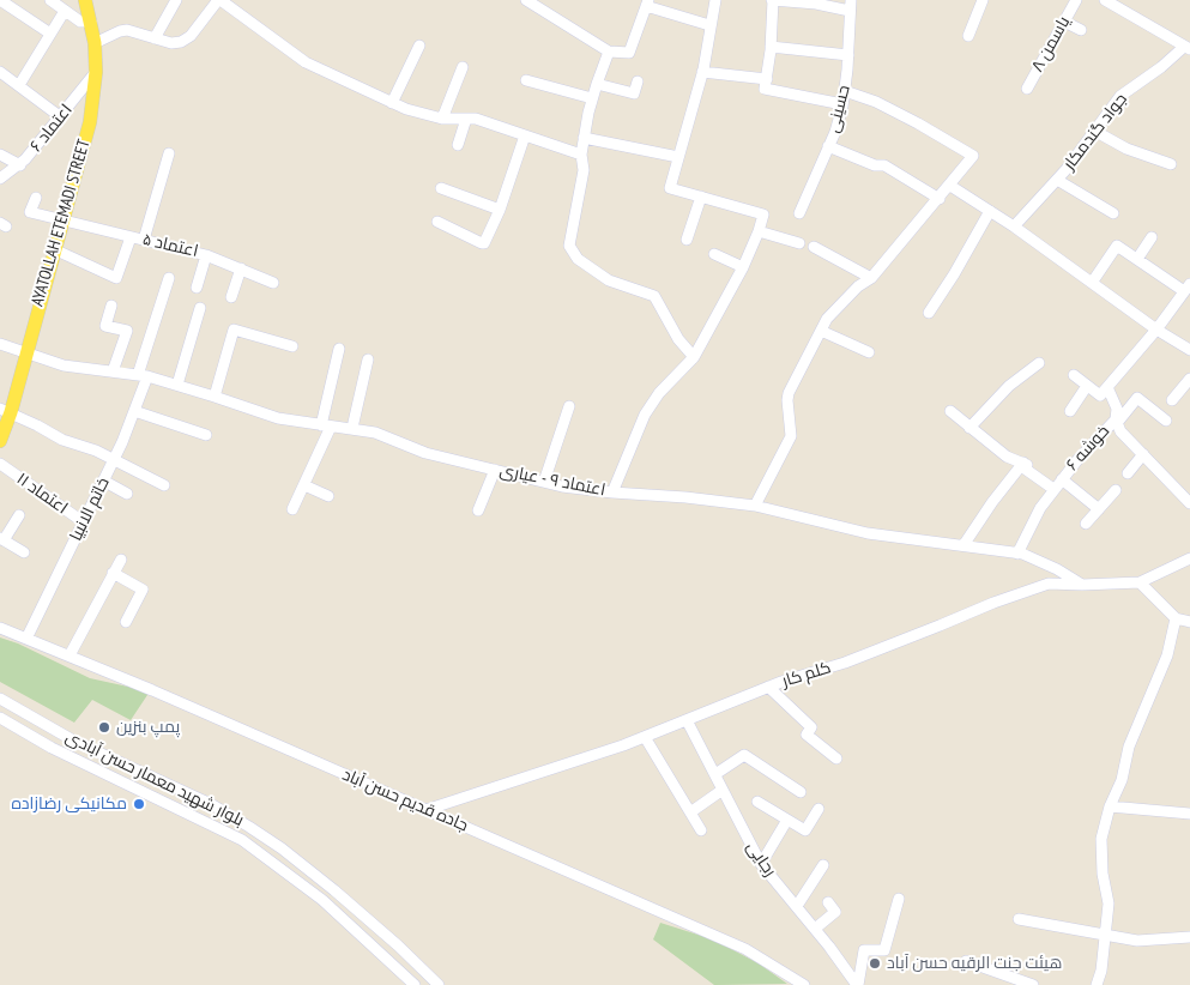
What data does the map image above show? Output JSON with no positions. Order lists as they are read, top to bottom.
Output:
{
  "streets": {
    "main road": ["AYATOLLAH ETEMADI STREET"],
    "street": [
      "یاسمن ۸",
      "حسینی",
      "اعتماد ۶",
      "جواد گندمکار",
      "اعتماد ۵",
      "خوشه ۶",
      "اعتماد ۹ - عیاری",
      "اعتماد ۱۱",
      "خاتم الانبیا",
      "کلم کار",
      "بلوار شهید معمار حسن آبادی",
      "جاده قدیم حسن آباد",
      "رجایی"
    ]
  },
  "crossings": [
    ["اعتماد ۶", "AYATOLLAH ETEMADI STREET"],
    ["AYATOLLAH ETEMADI STREET", "اعتماد ۵"],
    ["AYATOLLAH ETEMADI STREET", "اعتماد ۹ - عیاری"],
    ["خوشه ۶", "اعتماد ۹ - عیاری"],
    ["اعتماد ۹ - عیاری", "خاتم الانبیا"],
    ["اعتماد ۹ - عیاری", "کلم کار"],
    ["اعتماد ۱۱", "خاتم الانبیا"],
    ["خاتم الانبیا", "جاده قدیم حسن آباد"],
    ["کلم کار", "جاده قدیم حسن آباد"],
    ["کلم کار", "رجایی"]
  ],
  "places": ["پمپ بنزین", "مکانیکی رضازاده", "هیئت جنت الرقیه حسن آباد"]
}
